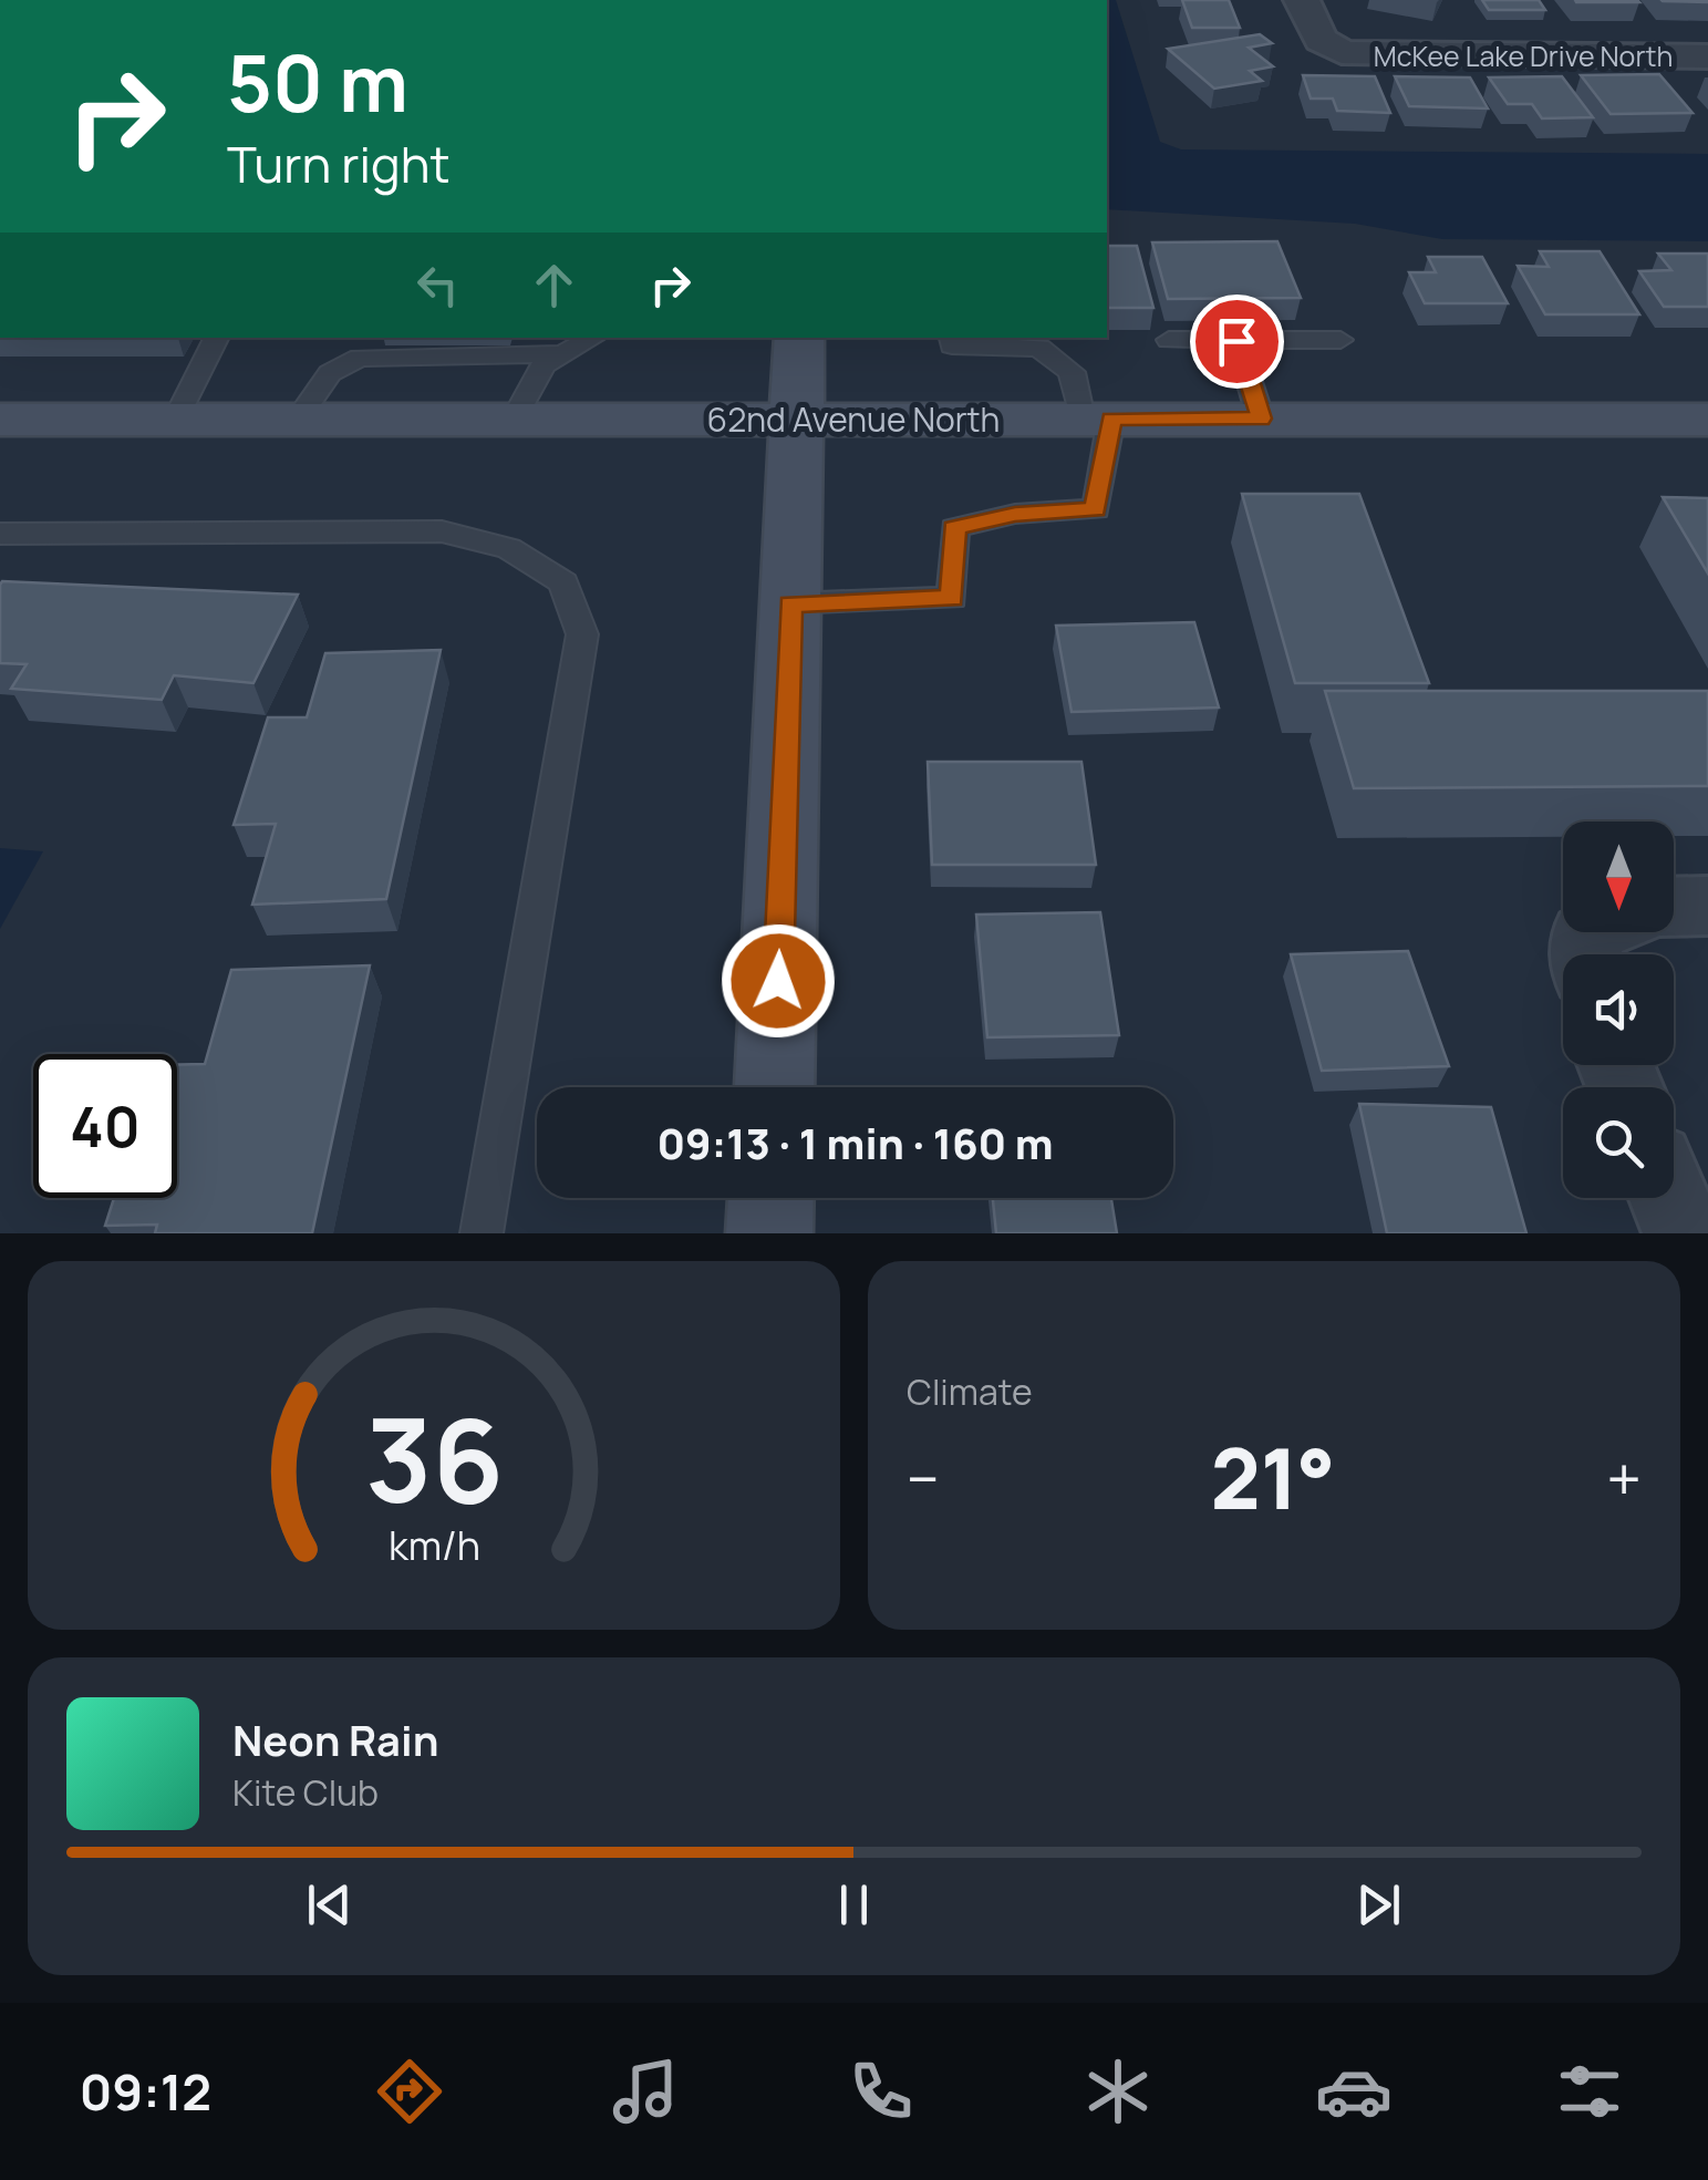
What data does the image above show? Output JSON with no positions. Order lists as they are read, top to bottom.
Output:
{
  "streets": {
    "street": ["McKee Lake Drive North", "62nd Avenue North"]
  },
  "north": "bottom",
  "page": {
    "turn": ["50 m", "Turn right"],
    "limit": "40",
    "trip": "09:13 · 1 min · 160 m",
    "tile": "Climate",
    "heat": ["−", "21°", "+"],
    "song": ["Neon Rain", "Kite Club"],
    "tabs": "09:12",
    "gauge": ["36", "km/h"]
  }
}
